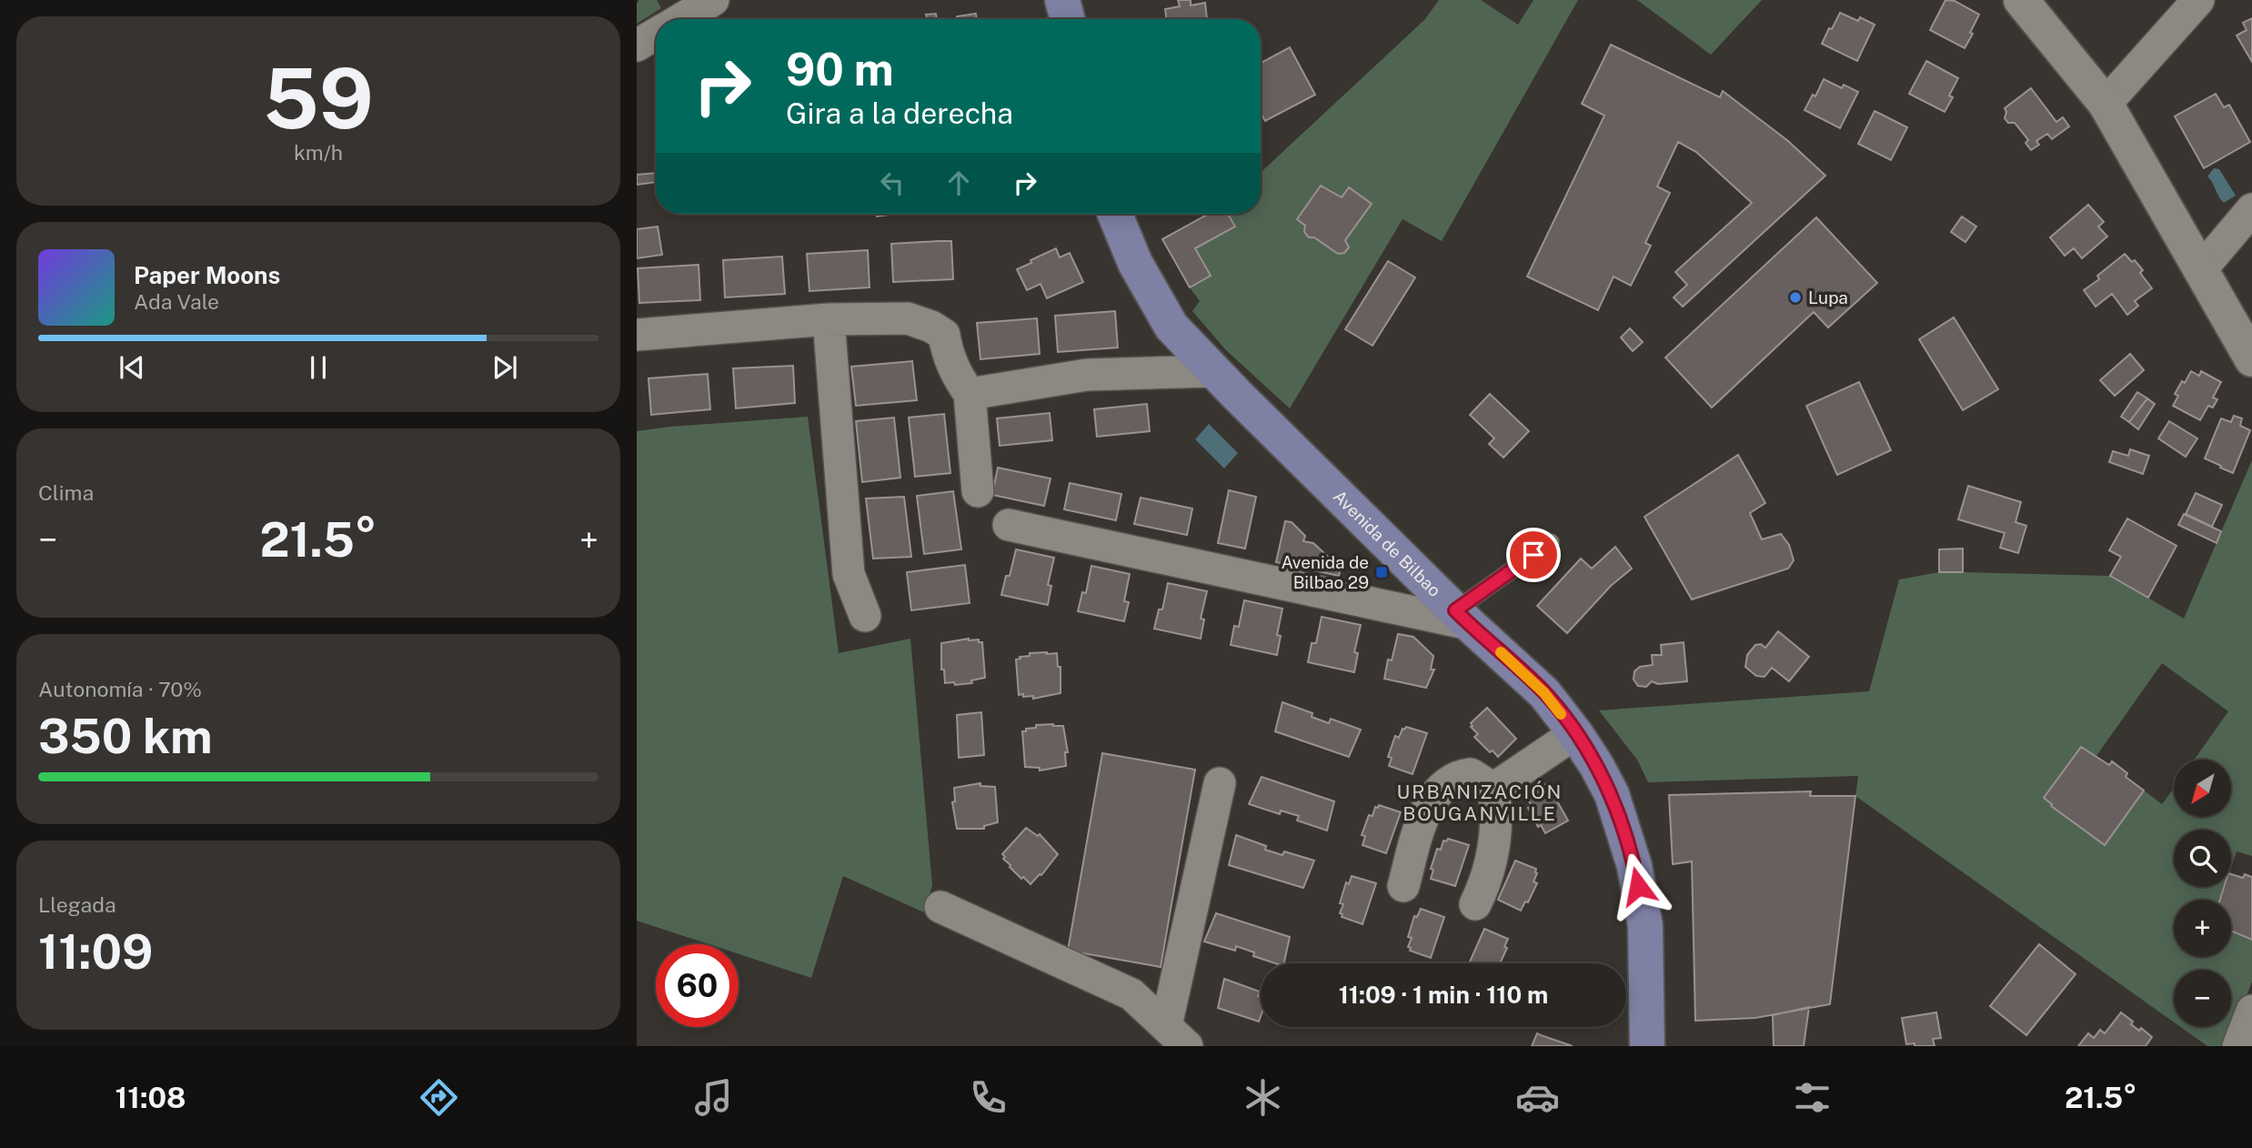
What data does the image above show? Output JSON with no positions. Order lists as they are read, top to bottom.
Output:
{
  "streets": {
    "main road": ["Avenida de Bilbao"]
  },
  "districts": ["URBANIZACIÓN BOUGANVILLE"],
  "places": {
    "other": ["Lupa"],
    "transit": ["Avenida de Bilbao 29"]
  },
  "north": "bottom left",
  "page": {
    "tile": [
      ["59", "km/h"],
      "Clima",
      ["Autonomía · 70%", "350 km"],
      ["Llegada", "11:09"]
    ],
    "turn": ["90 m", "Gira a la derecha"],
    "song": ["Paper Moons", "Ada Vale"],
    "heat": ["−", "21.5°", "+"],
    "map_buttons": ["+", "−"],
    "limit": "60",
    "trip": "11:09 · 1 min · 110 m",
    "tabs": ["11:08", "21.5°"]
  }
}
